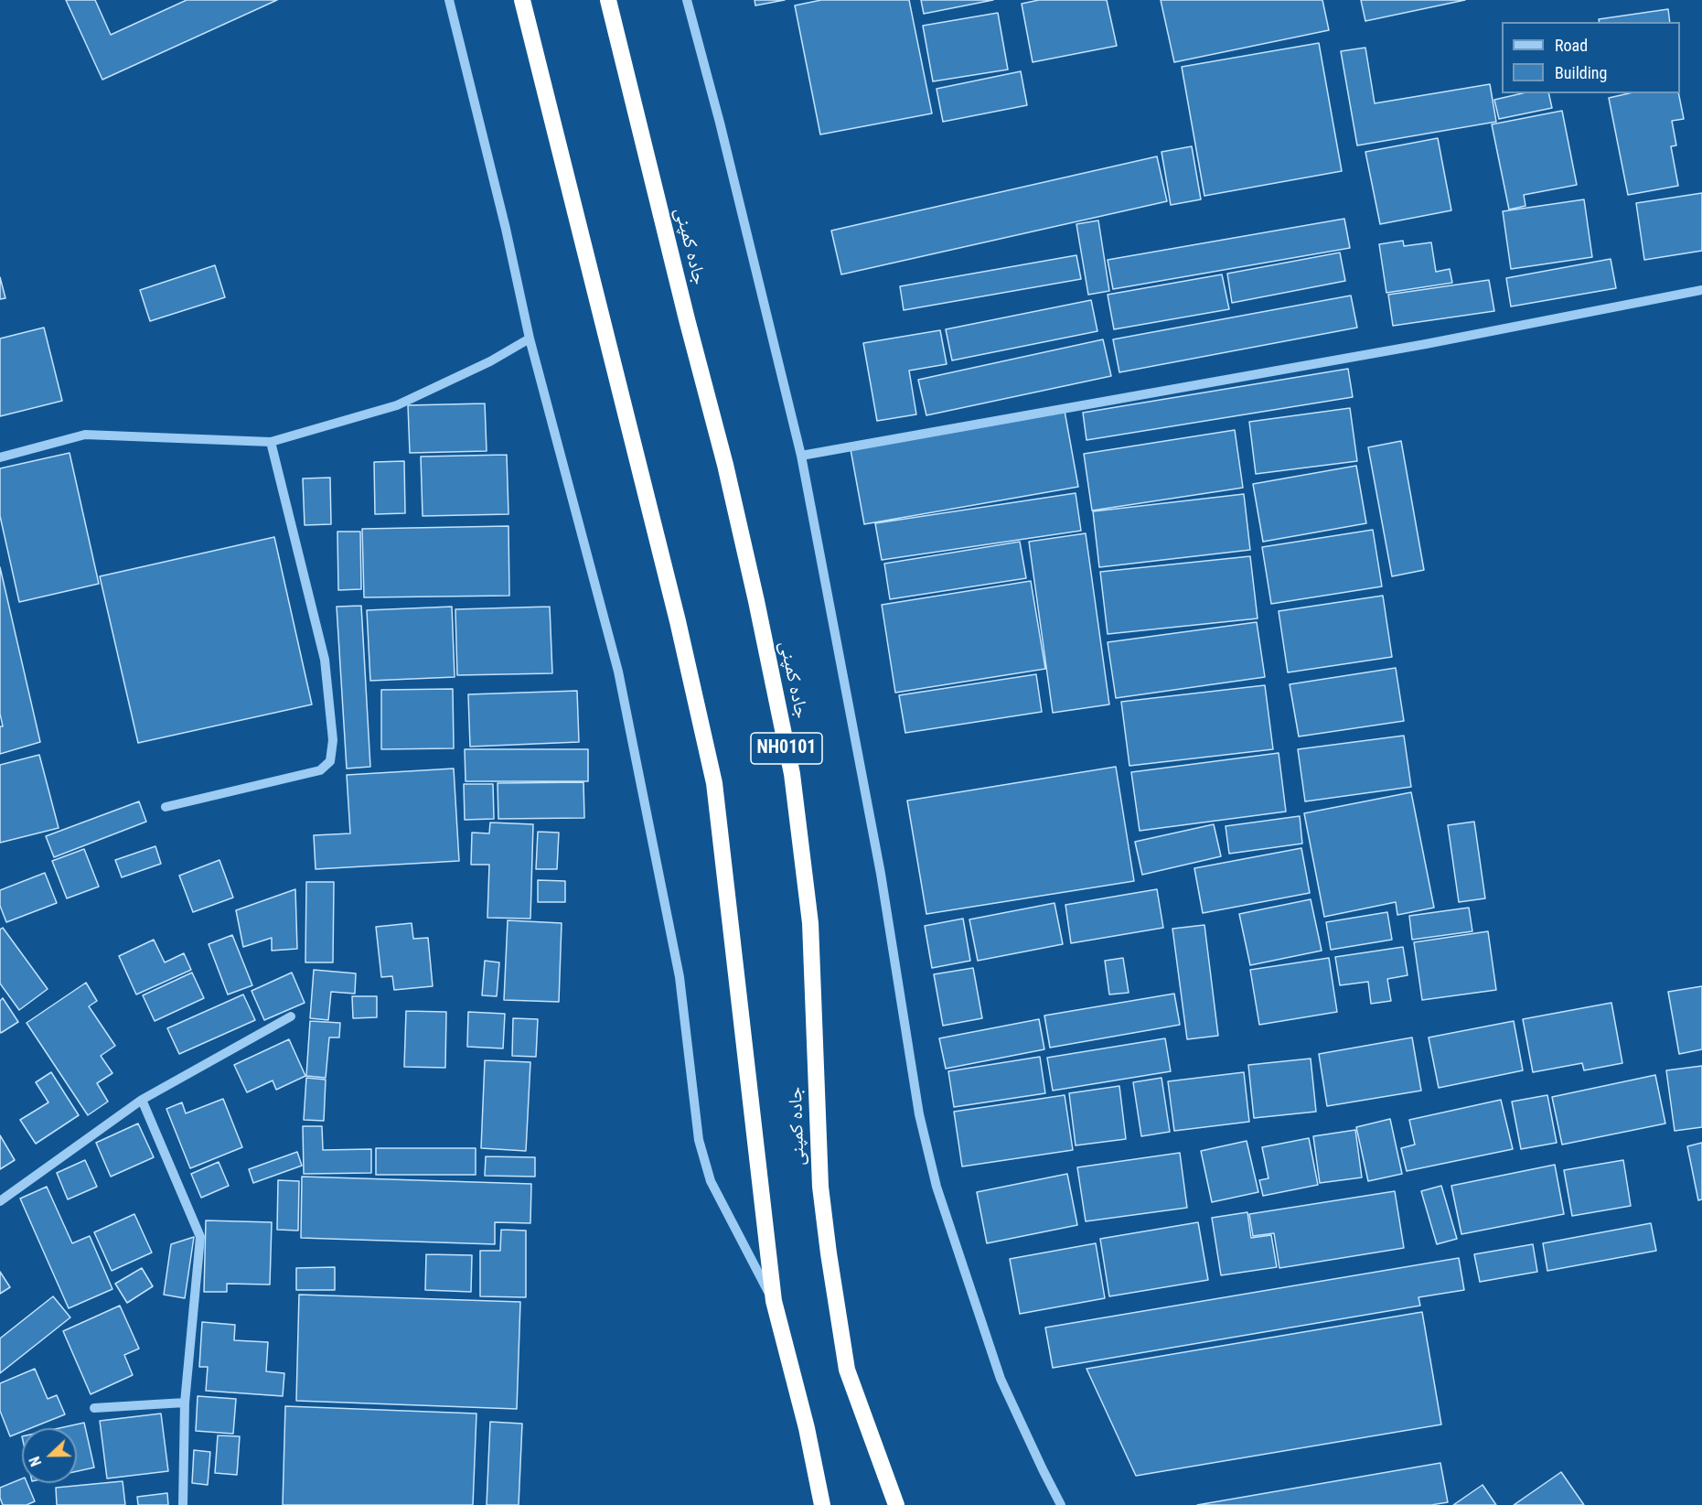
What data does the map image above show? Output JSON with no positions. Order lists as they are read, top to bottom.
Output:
{
  "streets": {
    "highway": ["جاده کمپنی", "NH0101"]
  },
  "legend": ["Road", "Building"],
  "north": "left"
}
